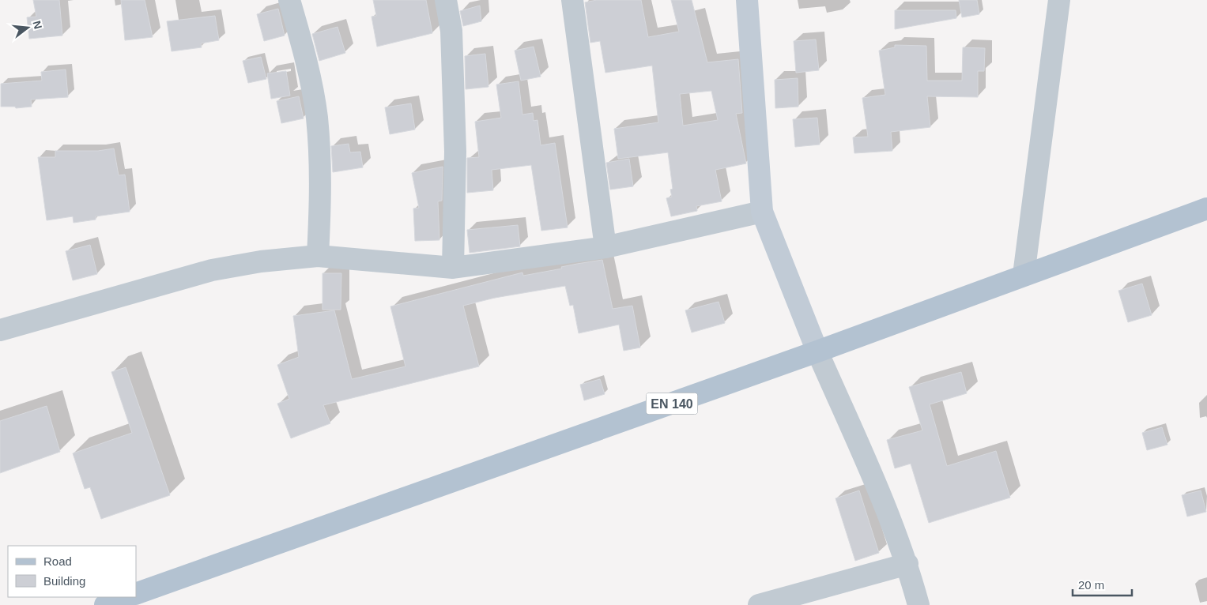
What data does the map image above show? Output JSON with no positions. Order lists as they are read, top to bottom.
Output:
{
  "streets": {
    "main road": ["EN 140"]
  },
  "legend": ["Road", "Building"],
  "scale_bar": "20 m",
  "north": "right"
}
